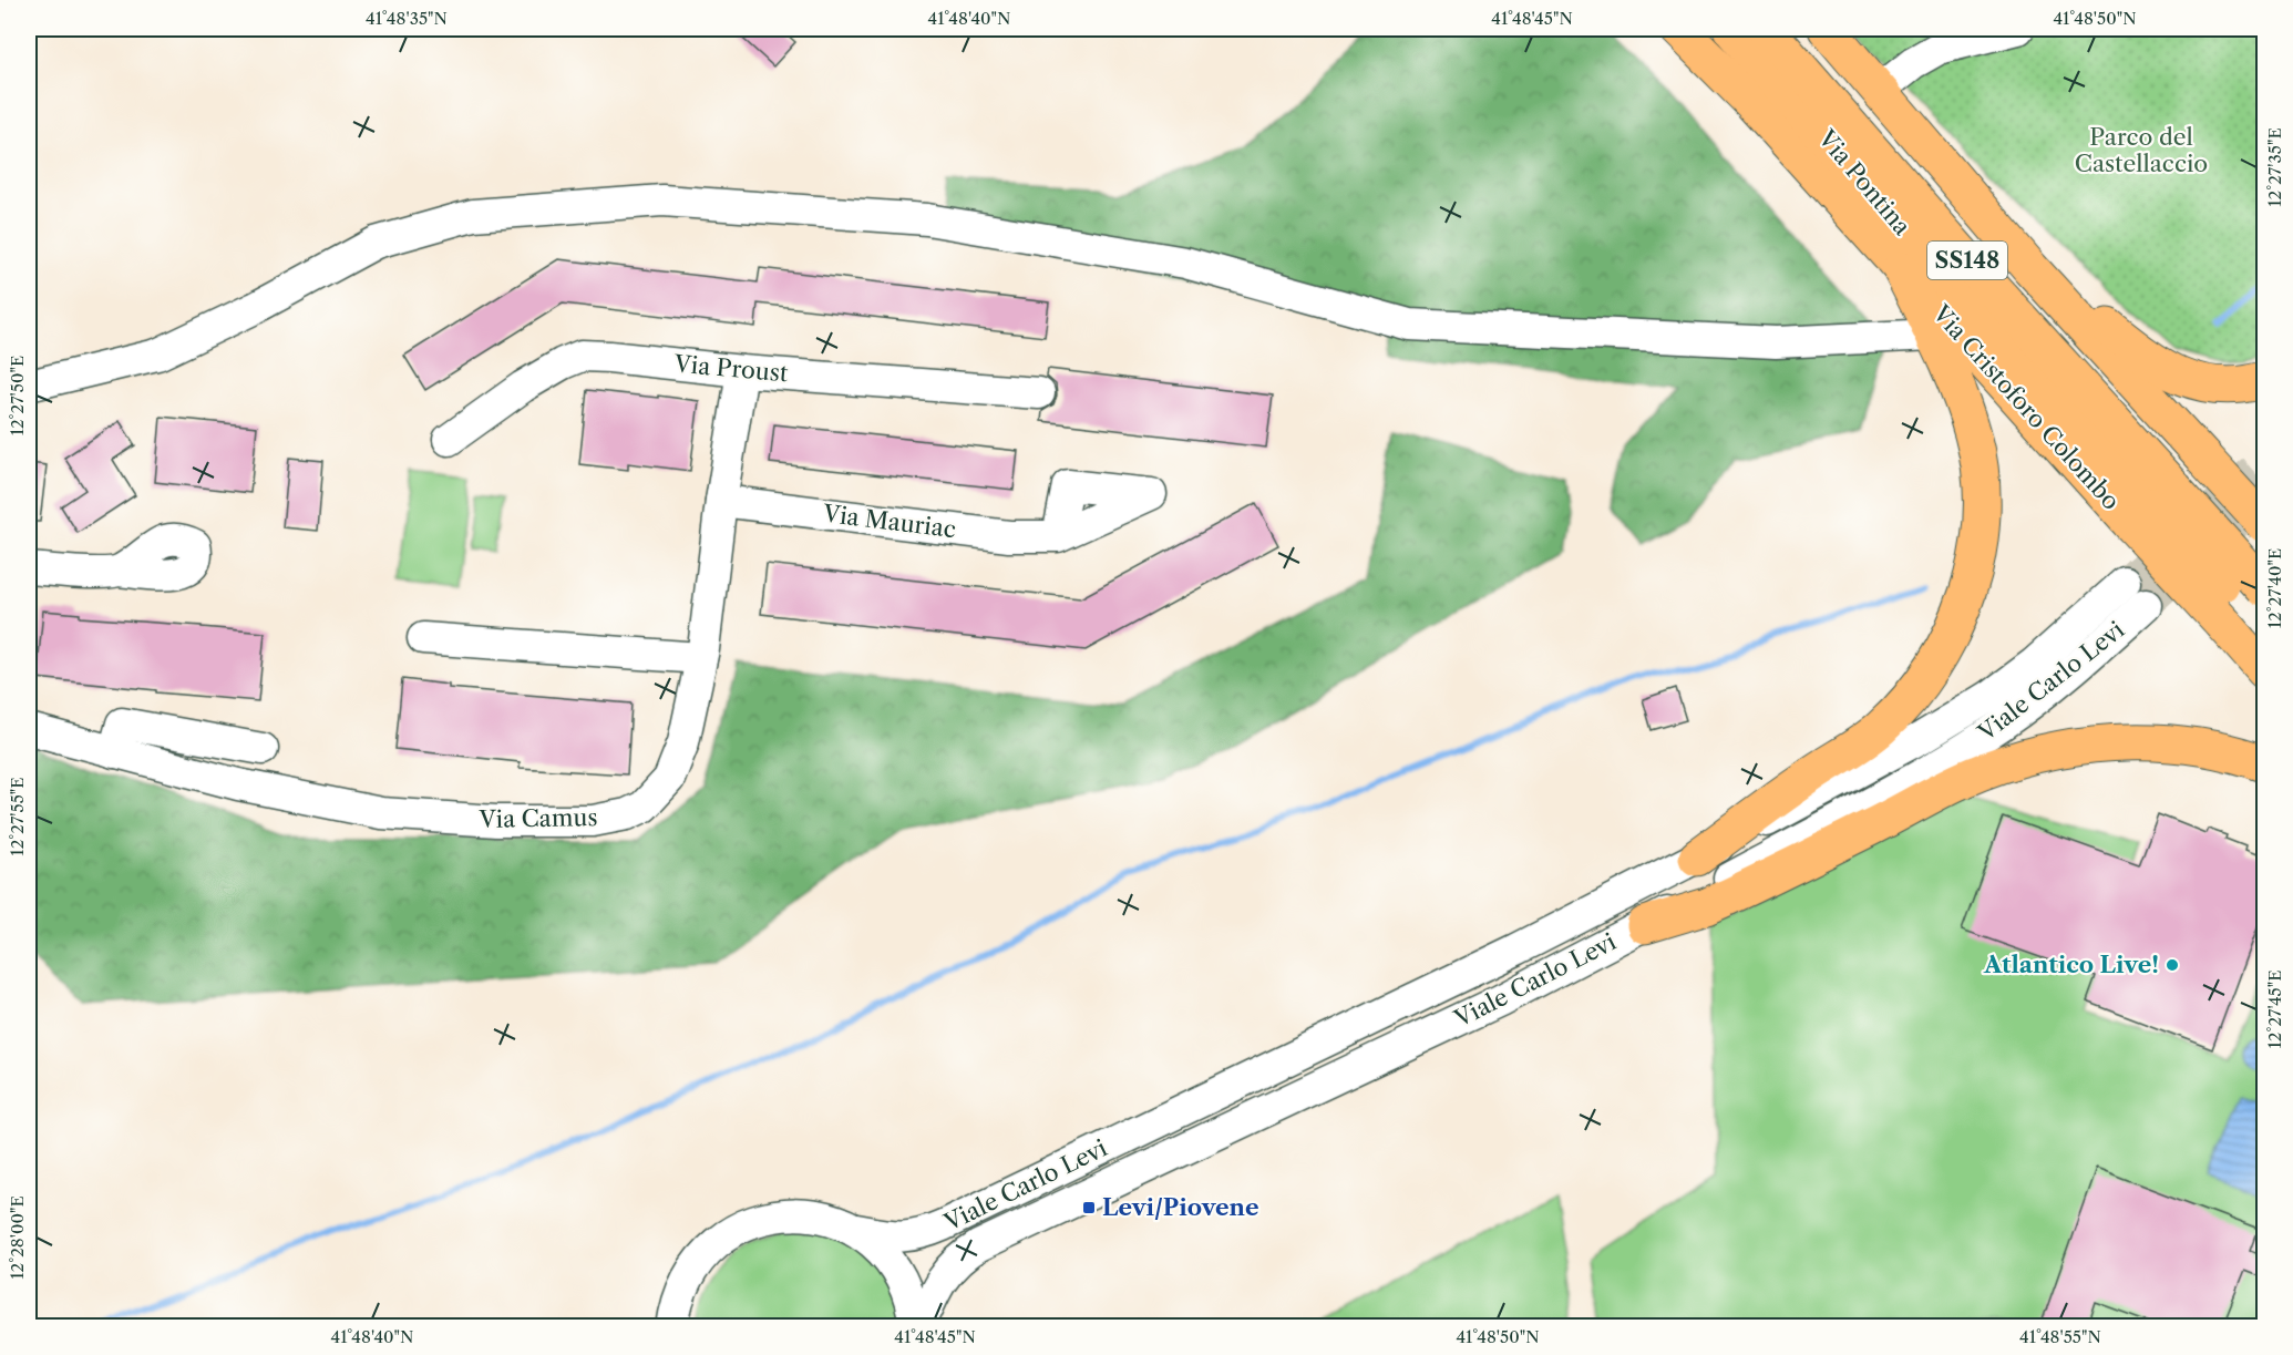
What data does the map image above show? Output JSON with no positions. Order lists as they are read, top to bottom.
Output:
{
  "streets": {
    "main road": ["Via Pontina", "SS148", "Via Cristoforo Colombo"],
    "street": [
      "Via Proust",
      "Via Mauriac",
      "Viale Carlo Levi",
      "Via Camus"
    ]
  },
  "crossings": [
    ["Via Pontina", "Via Cristoforo Colombo"],
    ["SS148", "Via Cristoforo Colombo"],
    ["Via Proust", "Via Camus"],
    ["Via Mauriac", "Via Camus"]
  ],
  "parks": ["Parco del Castellaccio"],
  "places": {
    "other": ["Atlantico Live!"],
    "transit": ["Levi/Piovene"]
  },
  "coordinates": [
    "41°48'35\"N",
    "41°48'40\"N",
    "41°48'45\"N",
    "41°48'50\"N",
    "12°27'35\"E",
    "12°27'50\"E",
    "12°27'40\"E",
    "12°27'55\"E",
    "12°27'45\"E",
    "12°28'00\"E",
    "41°48'55\"N"
  ]
}
